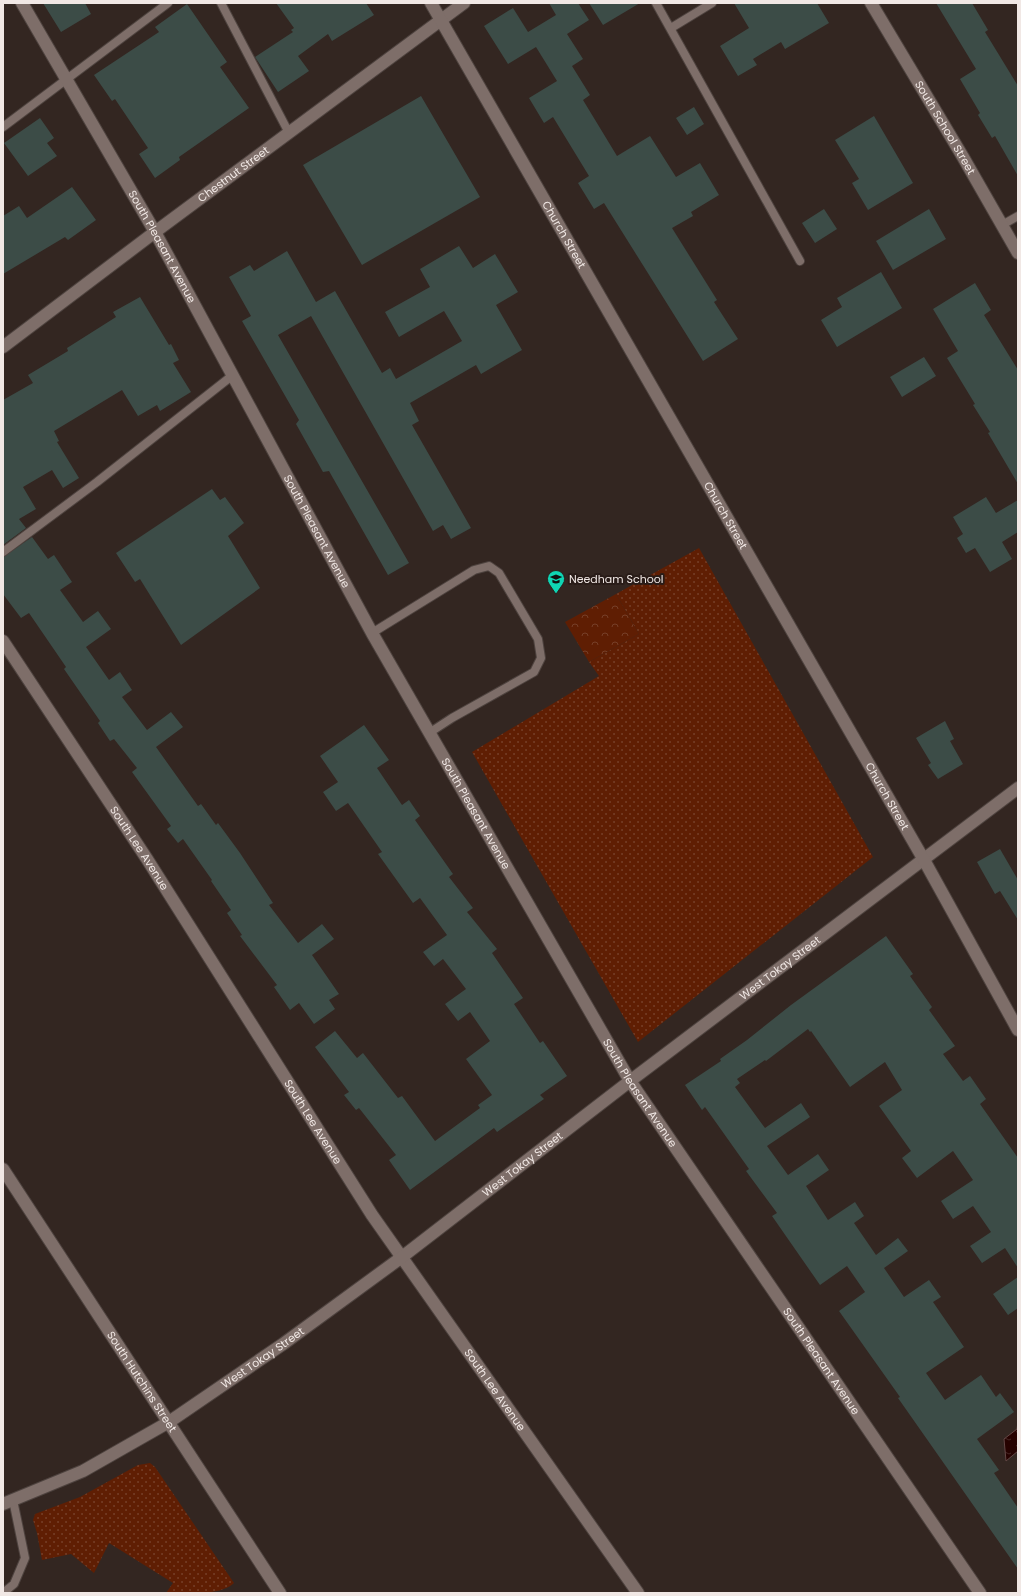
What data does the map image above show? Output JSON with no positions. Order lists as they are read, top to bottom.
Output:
{
  "streets": {
    "street": [
      "South School Street",
      "Chestnut Street",
      "Church Street",
      "South Pleasant Avenue",
      "South Lee Avenue",
      "West Tokay Street",
      "South Hutchins Street"
    ]
  },
  "crossings": [
    ["Chestnut Street", "Church Street"],
    ["Chestnut Street", "South Pleasant Avenue"],
    ["Church Street", "West Tokay Street"],
    ["South Pleasant Avenue", "West Tokay Street"],
    ["South Lee Avenue", "West Tokay Street"],
    ["West Tokay Street", "South Hutchins Street"]
  ],
  "places": {
    "school or university": ["Needham School"]
  }
}
